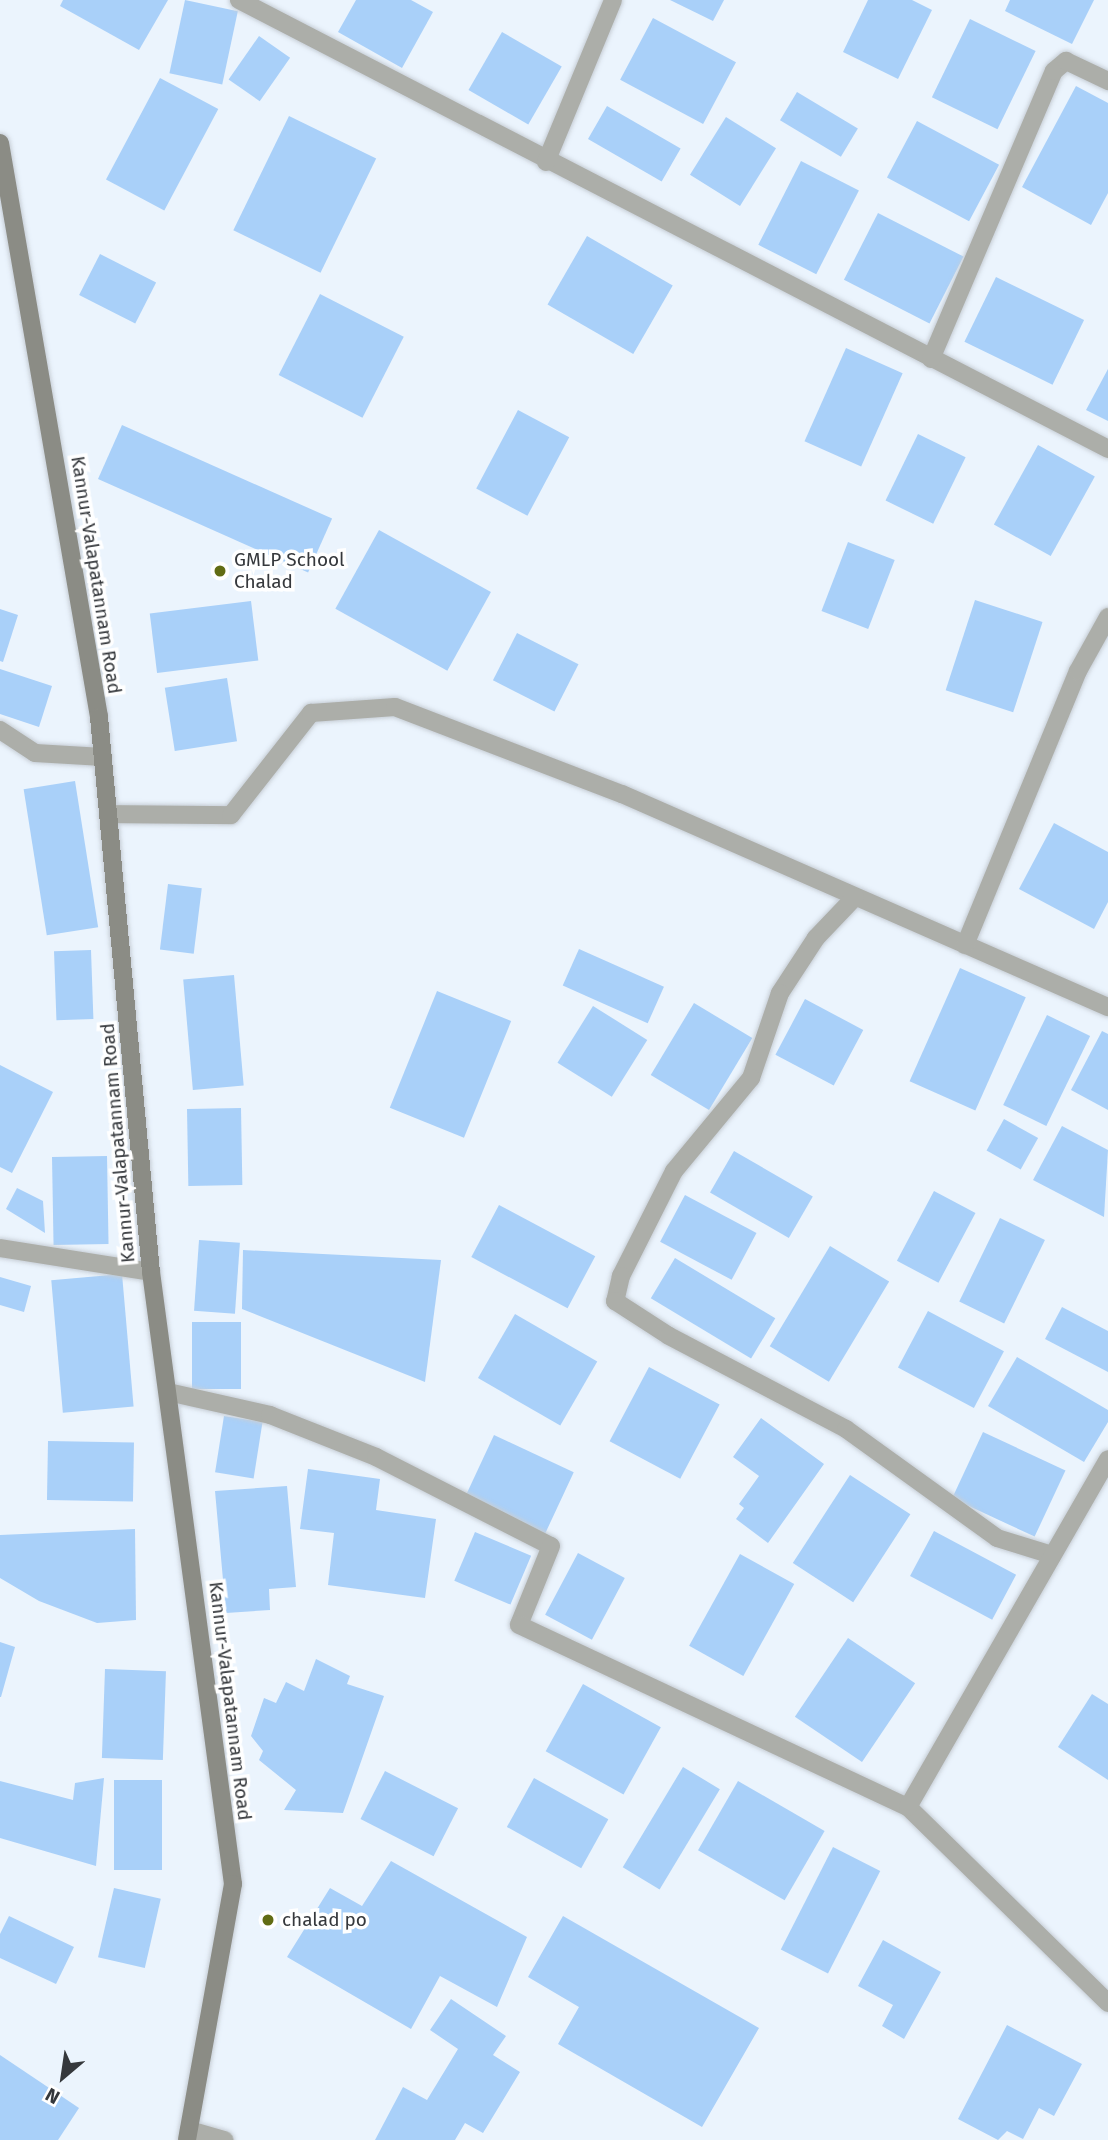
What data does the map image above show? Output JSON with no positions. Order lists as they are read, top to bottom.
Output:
{
  "streets": {
    "main road": ["Kannur-Valapatannam Road"]
  },
  "places": ["GMLP School Chalad", "chalad po"],
  "north": "bottom left"
}
